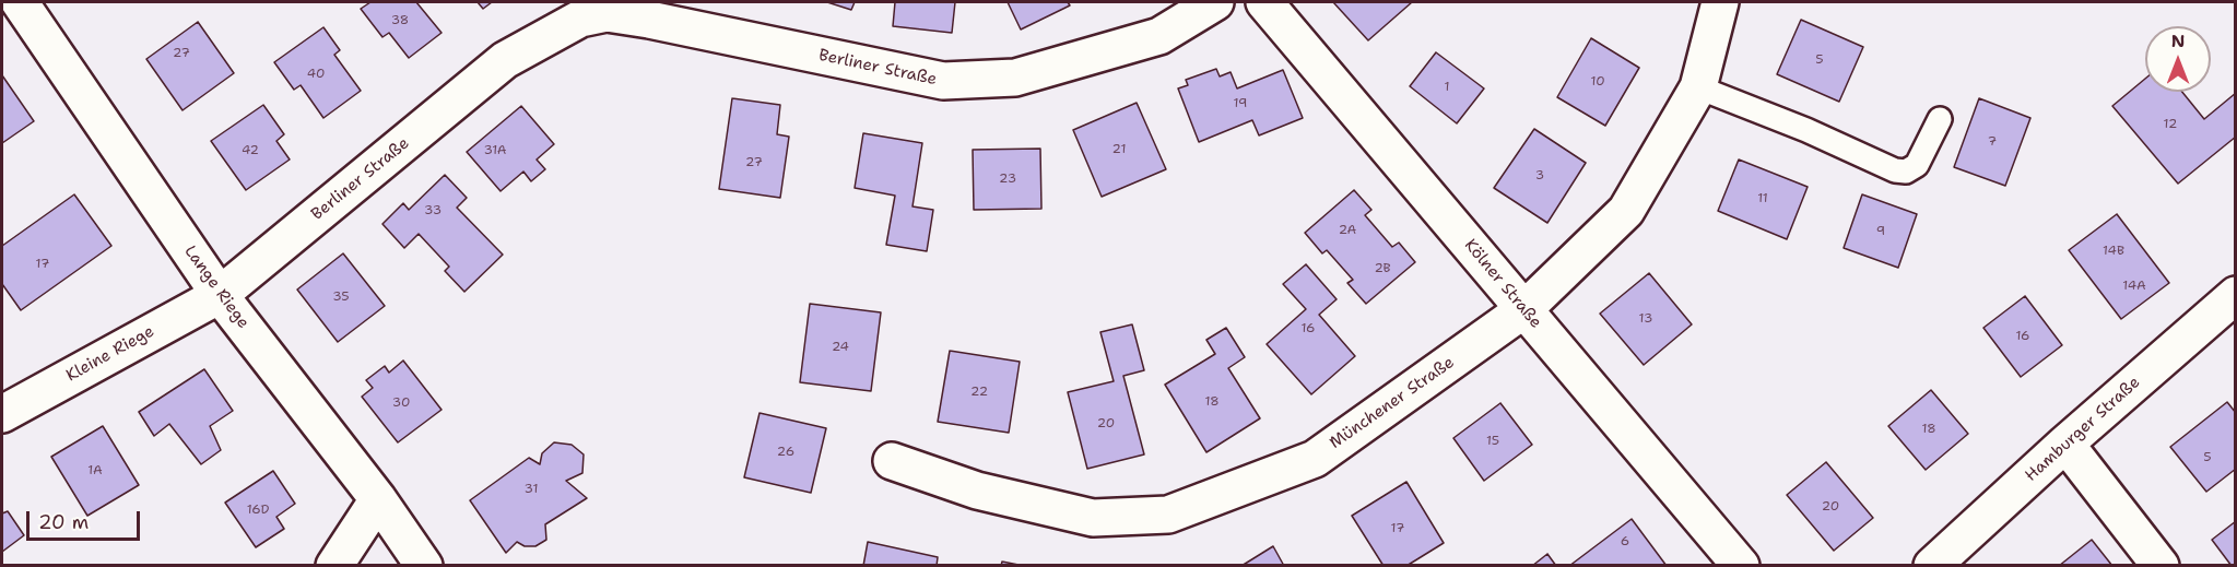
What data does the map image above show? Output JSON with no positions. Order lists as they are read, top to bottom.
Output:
{
  "streets": {
    "street": [
      "Berliner Straße",
      "Kölner Straße",
      "Lange Riege",
      "Kleine Riege",
      "Münchener Straße",
      "Hamburger Straße"
    ]
  },
  "crossings": [
    ["Berliner Straße", "Lange Riege"],
    ["Berliner Straße", "Kleine Riege"],
    ["Kölner Straße", "Münchener Straße"],
    ["Lange Riege", "Kleine Riege"]
  ],
  "house_numbers": [
    "38",
    "27",
    "5",
    "40",
    "10",
    "1",
    "19",
    "12",
    "7",
    "21",
    "42",
    "31A",
    "27",
    "3",
    "23",
    "11",
    "33",
    "2A",
    "9",
    "14B",
    "17",
    "2B",
    "14A",
    "35",
    "13",
    "16",
    "16",
    "24",
    "22",
    "18",
    "30",
    "20",
    "18",
    "15",
    "26",
    "5",
    "1A",
    "31",
    "20",
    "16D",
    "17",
    "6"
  ],
  "scale_bar": "20 m",
  "north": "top"
}
